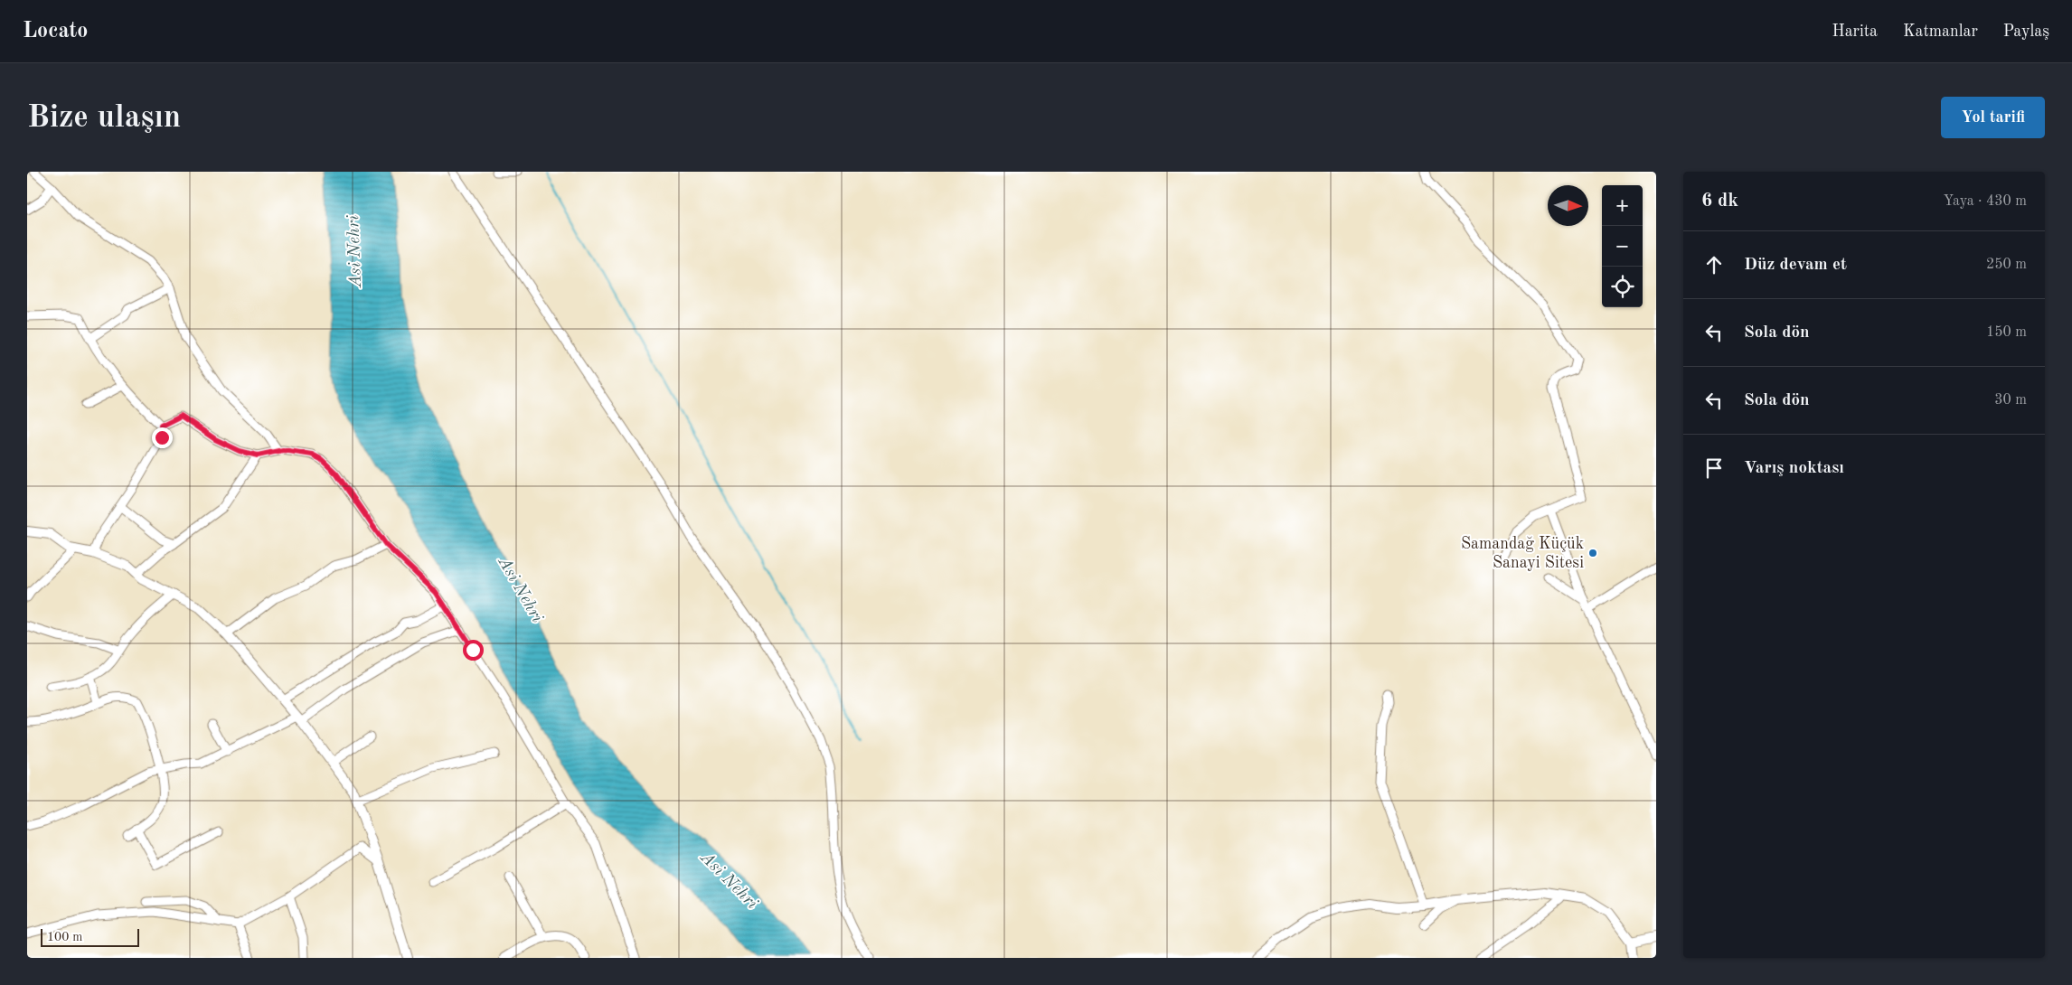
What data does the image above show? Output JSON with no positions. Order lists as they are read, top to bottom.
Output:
{
  "water": ["Asi Nehri"],
  "places": ["Samandağ Küçük Sanayi Sitesi"],
  "scale_bar": "100 m",
  "north": "right",
  "page": {
    "header": "Locato",
    "nav": ["Harita", "Katmanlar", "Paylaş"],
    "buttons": "Yol tarifi",
    "title": "Bize ulaşın",
    "heading": ["6 dk", "Yaya · 430 m"],
    "map_buttons": ["+", "−"],
    "list": [
      ["Düz devam et", "250 m"],
      ["Sola dön", "150 m"],
      ["Sola dön", "30 m"],
      "Varış noktası"
    ],
    "scale": "100 m"
  }
}
